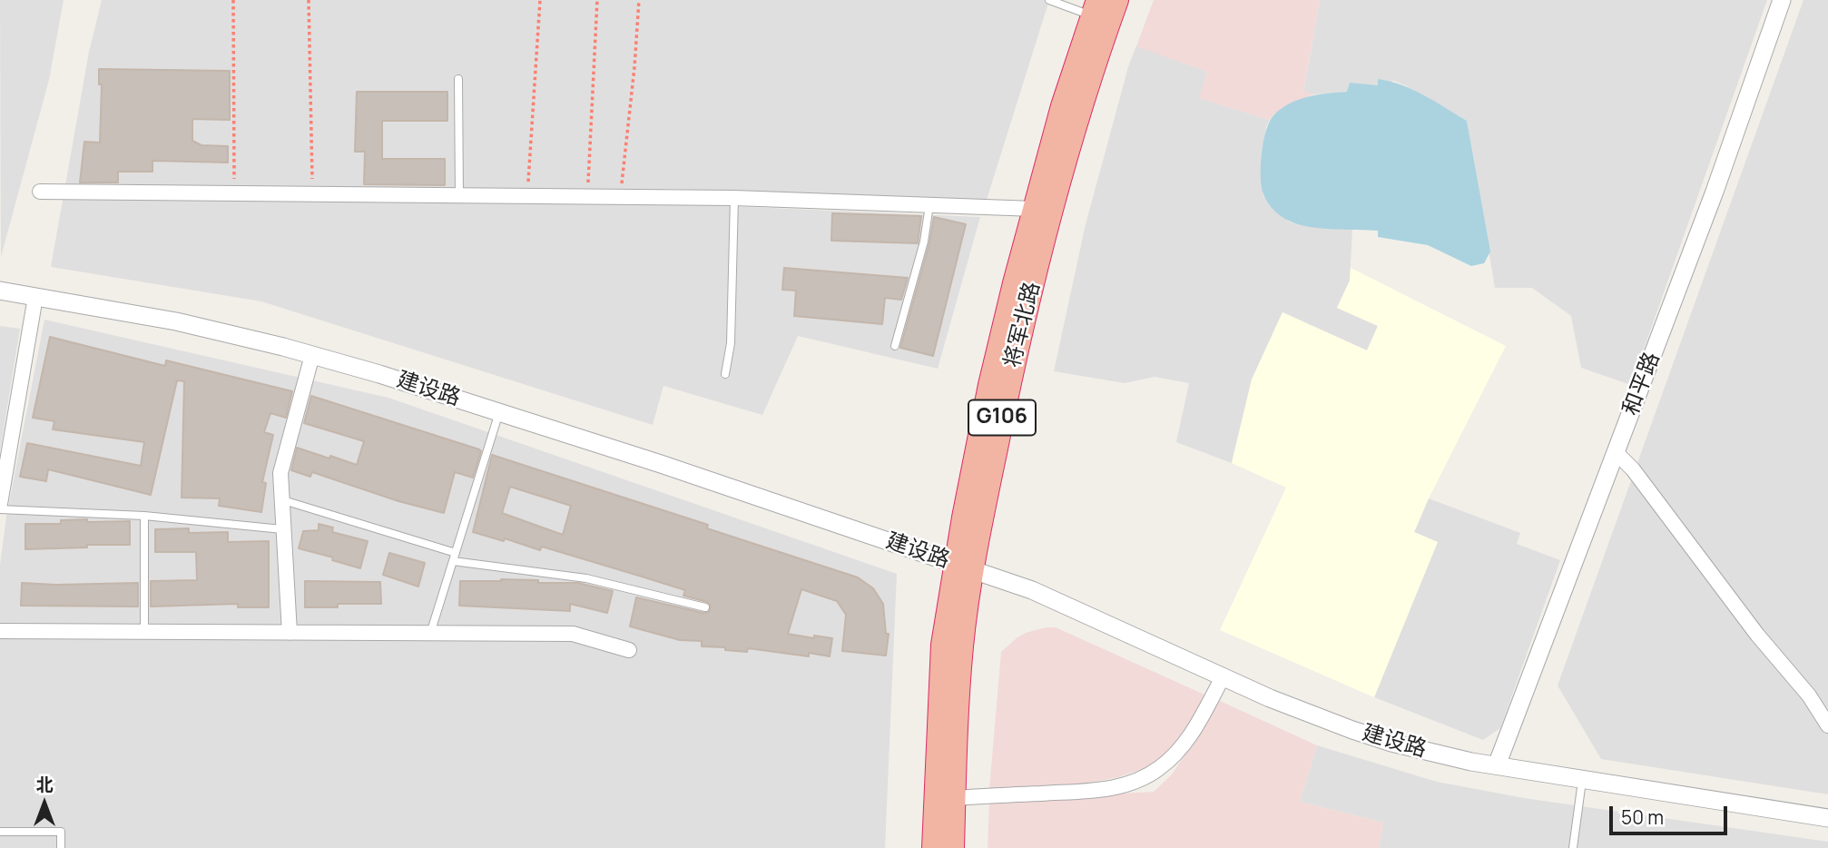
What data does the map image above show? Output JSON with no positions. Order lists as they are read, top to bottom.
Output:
{
  "streets": {
    "highway": ["将军北路", "G106"],
    "street": ["和平路", "建设路"]
  },
  "crossings": [
    ["将军北路", "建设路"],
    ["和平路", "建设路"]
  ],
  "scale_bar": "50 m",
  "north": "top"
}
